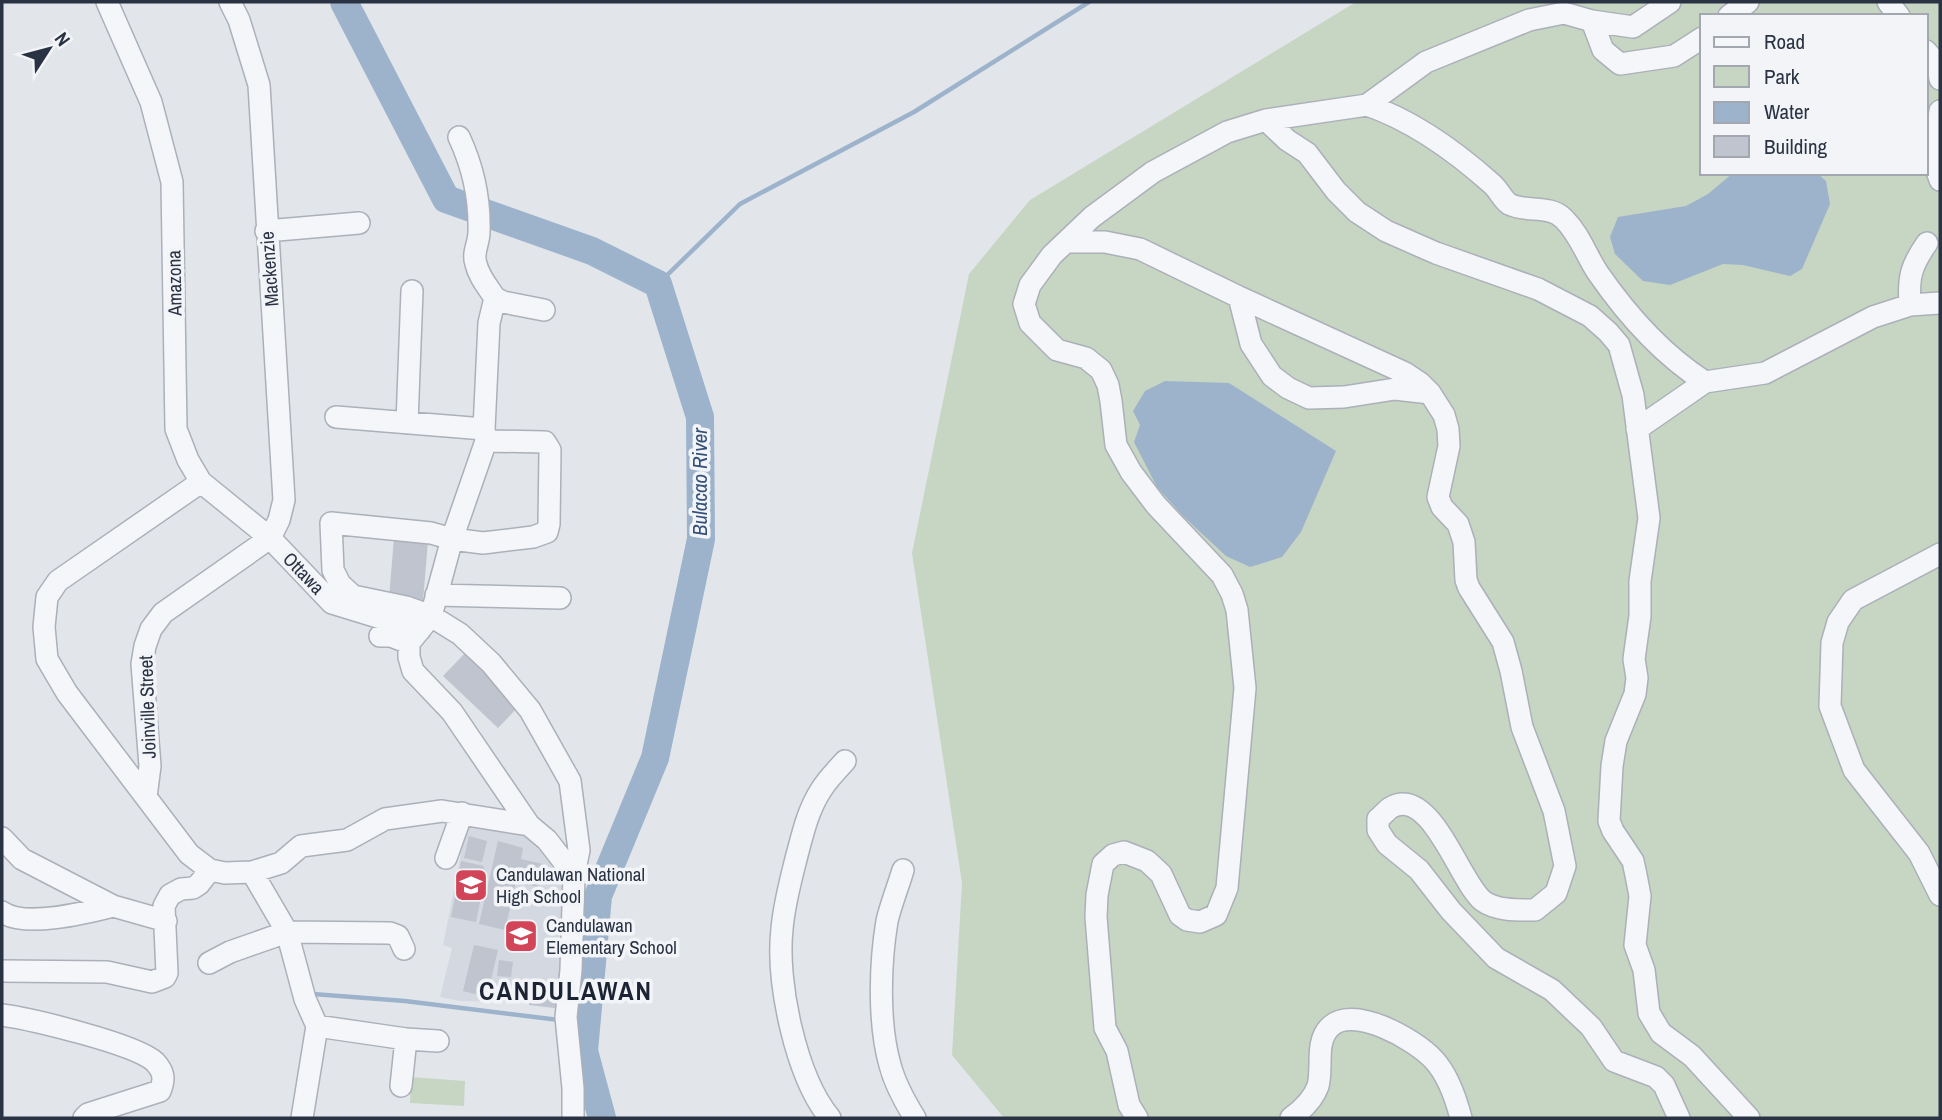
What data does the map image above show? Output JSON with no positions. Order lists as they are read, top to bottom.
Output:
{
  "streets": {
    "street": [
      "Mackenzie",
      "Amazona",
      "Ottawa",
      "Joinville Street"
    ]
  },
  "crossings": [
    ["Mackenzie", "Amazona"],
    ["Mackenzie", "Ottawa"],
    ["Mackenzie", "Joinville Street"],
    ["Amazona", "Ottawa"],
    ["Amazona", "Joinville Street"],
    ["Ottawa", "Joinville Street"]
  ],
  "districts": ["CANDULAWAN"],
  "water": ["Bulacao River"],
  "places": {
    "school or university": ["Candulawan National High School", "Candulawan Elementary School"]
  },
  "legend": [
    "Road",
    "Park",
    "Water",
    "Building"
  ],
  "north": "top right"
}
